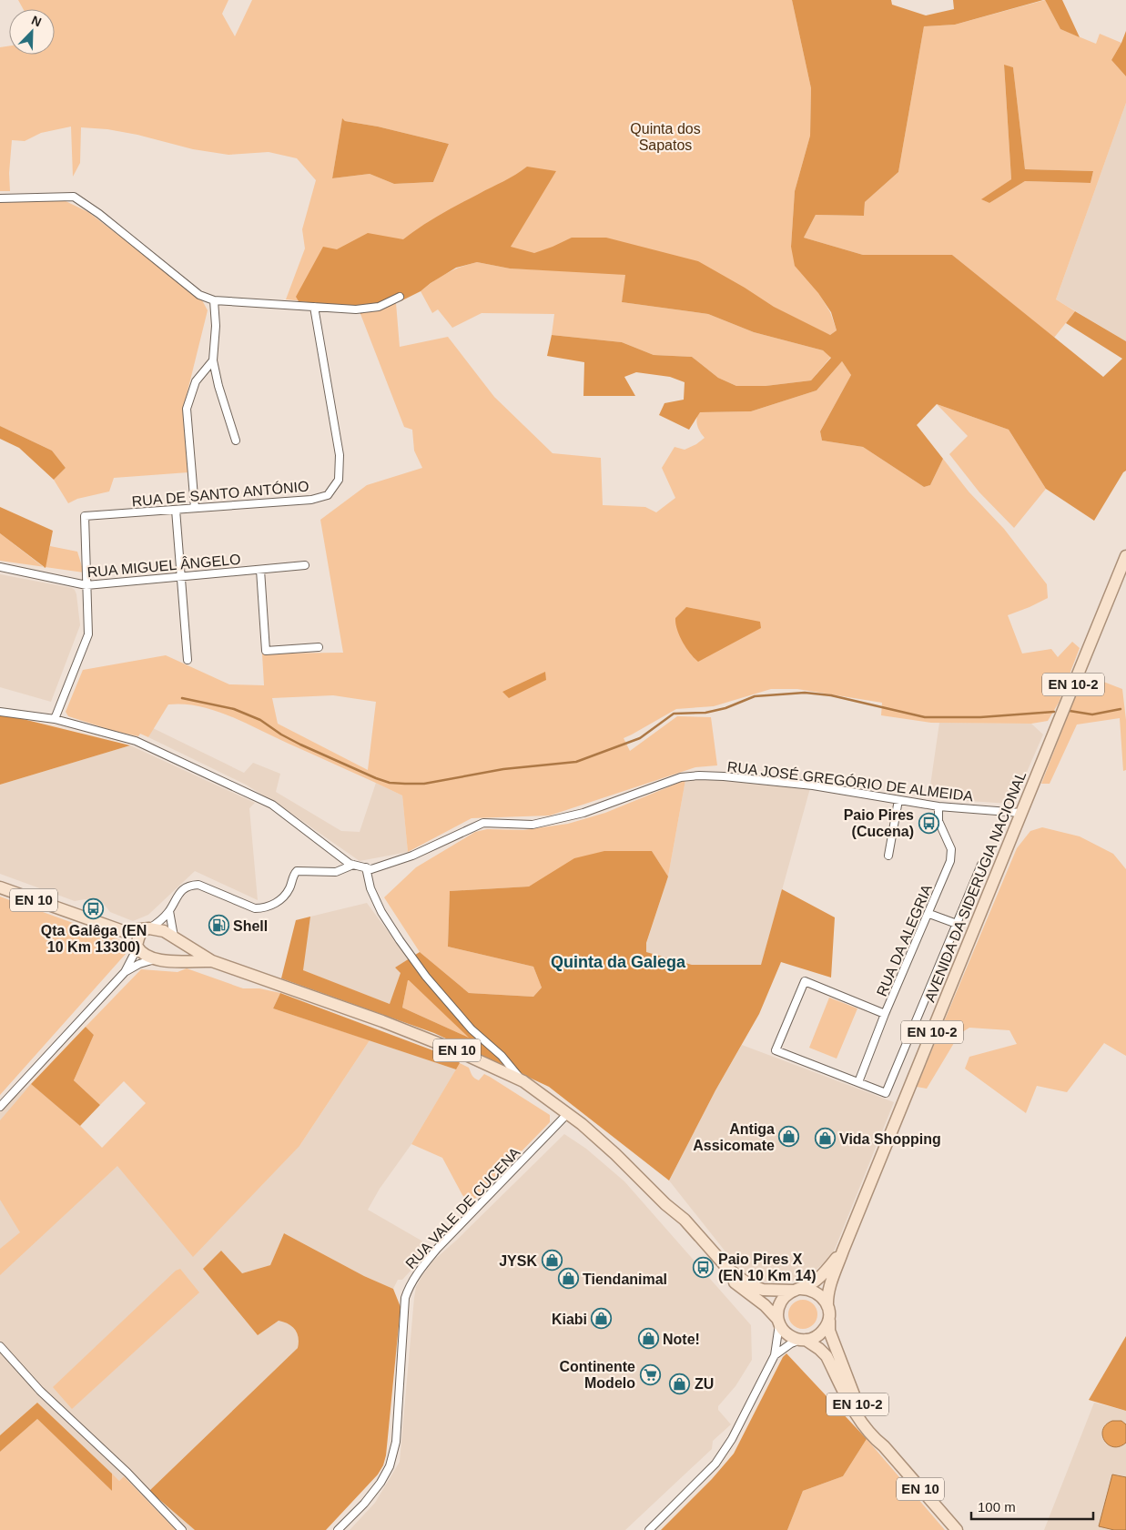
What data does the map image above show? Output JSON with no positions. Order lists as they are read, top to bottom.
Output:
{
  "streets": {
    "main road": ["EN 10-2", "AVENIDA DA SIDERUGIA NACIONAL", "EN 10"],
    "street": [
      "RUA DE SANTO ANTÓNIO",
      "RUA MIGUEL ÂNGELO",
      "RUA JOSÉ GREGÓRIO DE ALMEIDA",
      "RUA DA ALEGRIA",
      "RUA VALE DE CUCENA"
    ]
  },
  "crossings": [
    ["RUA DE SANTO ANTÓNIO", "RUA MIGUEL ÂNGELO"],
    ["EN 10-2", "AVENIDA DA SIDERUGIA NACIONAL"],
    ["EN 10-2", "EN 10"],
    ["RUA JOSÉ GREGÓRIO DE ALMEIDA", "AVENIDA DA SIDERUGIA NACIONAL"],
    ["RUA JOSÉ GREGÓRIO DE ALMEIDA", "RUA DA ALEGRIA"],
    ["AVENIDA DA SIDERUGIA NACIONAL", "EN 10"],
    ["EN 10", "RUA VALE DE CUCENA"]
  ],
  "districts": ["Quinta da Galega"],
  "parks": ["Quinta dos Sapatos"],
  "places": {
    "bus stop": ["Paio Pires (Cucena)", "Qta Galêga (EN 10 Km 13300)", "Paio Pires X (EN 10 Km 14)"],
    "fuel station": ["Shell"],
    "shop": [
      "Antiga Assicomate",
      "Vida Shopping",
      "JYSK",
      "Tiendanimal",
      "Kiabi",
      "Note!",
      "ZU"
    ],
    "supermarket": ["Continente Modelo"]
  },
  "scale_bar": "100 m",
  "north": "top right"
}
